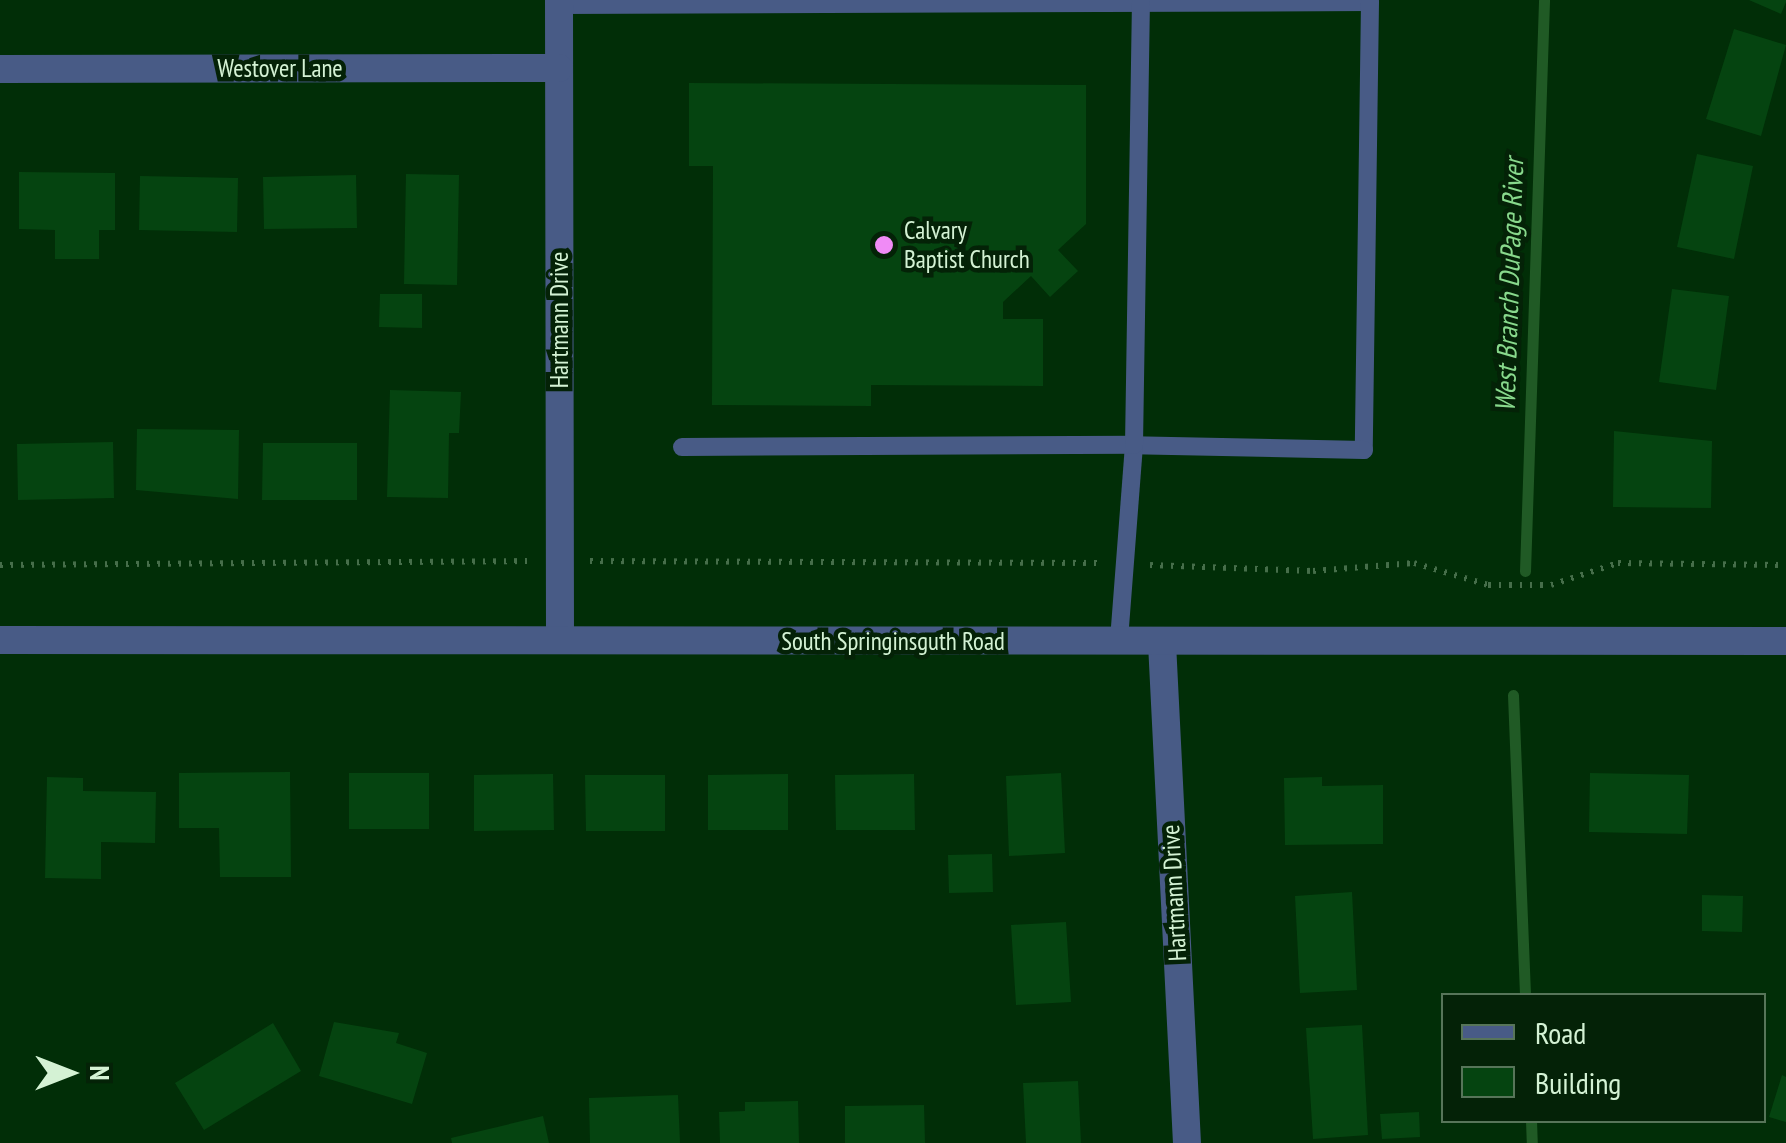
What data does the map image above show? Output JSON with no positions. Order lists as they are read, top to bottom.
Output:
{
  "streets": {
    "street": ["Westover Lane", "Hartmann Drive", "South Springinsguth Road"]
  },
  "crossings": [
    ["Westover Lane", "Hartmann Drive"],
    ["Hartmann Drive", "South Springinsguth Road"]
  ],
  "water": ["West Branch DuPage River"],
  "places": ["Calvary Baptist Church"],
  "legend": ["Road", "Building"],
  "north": "right"
}
